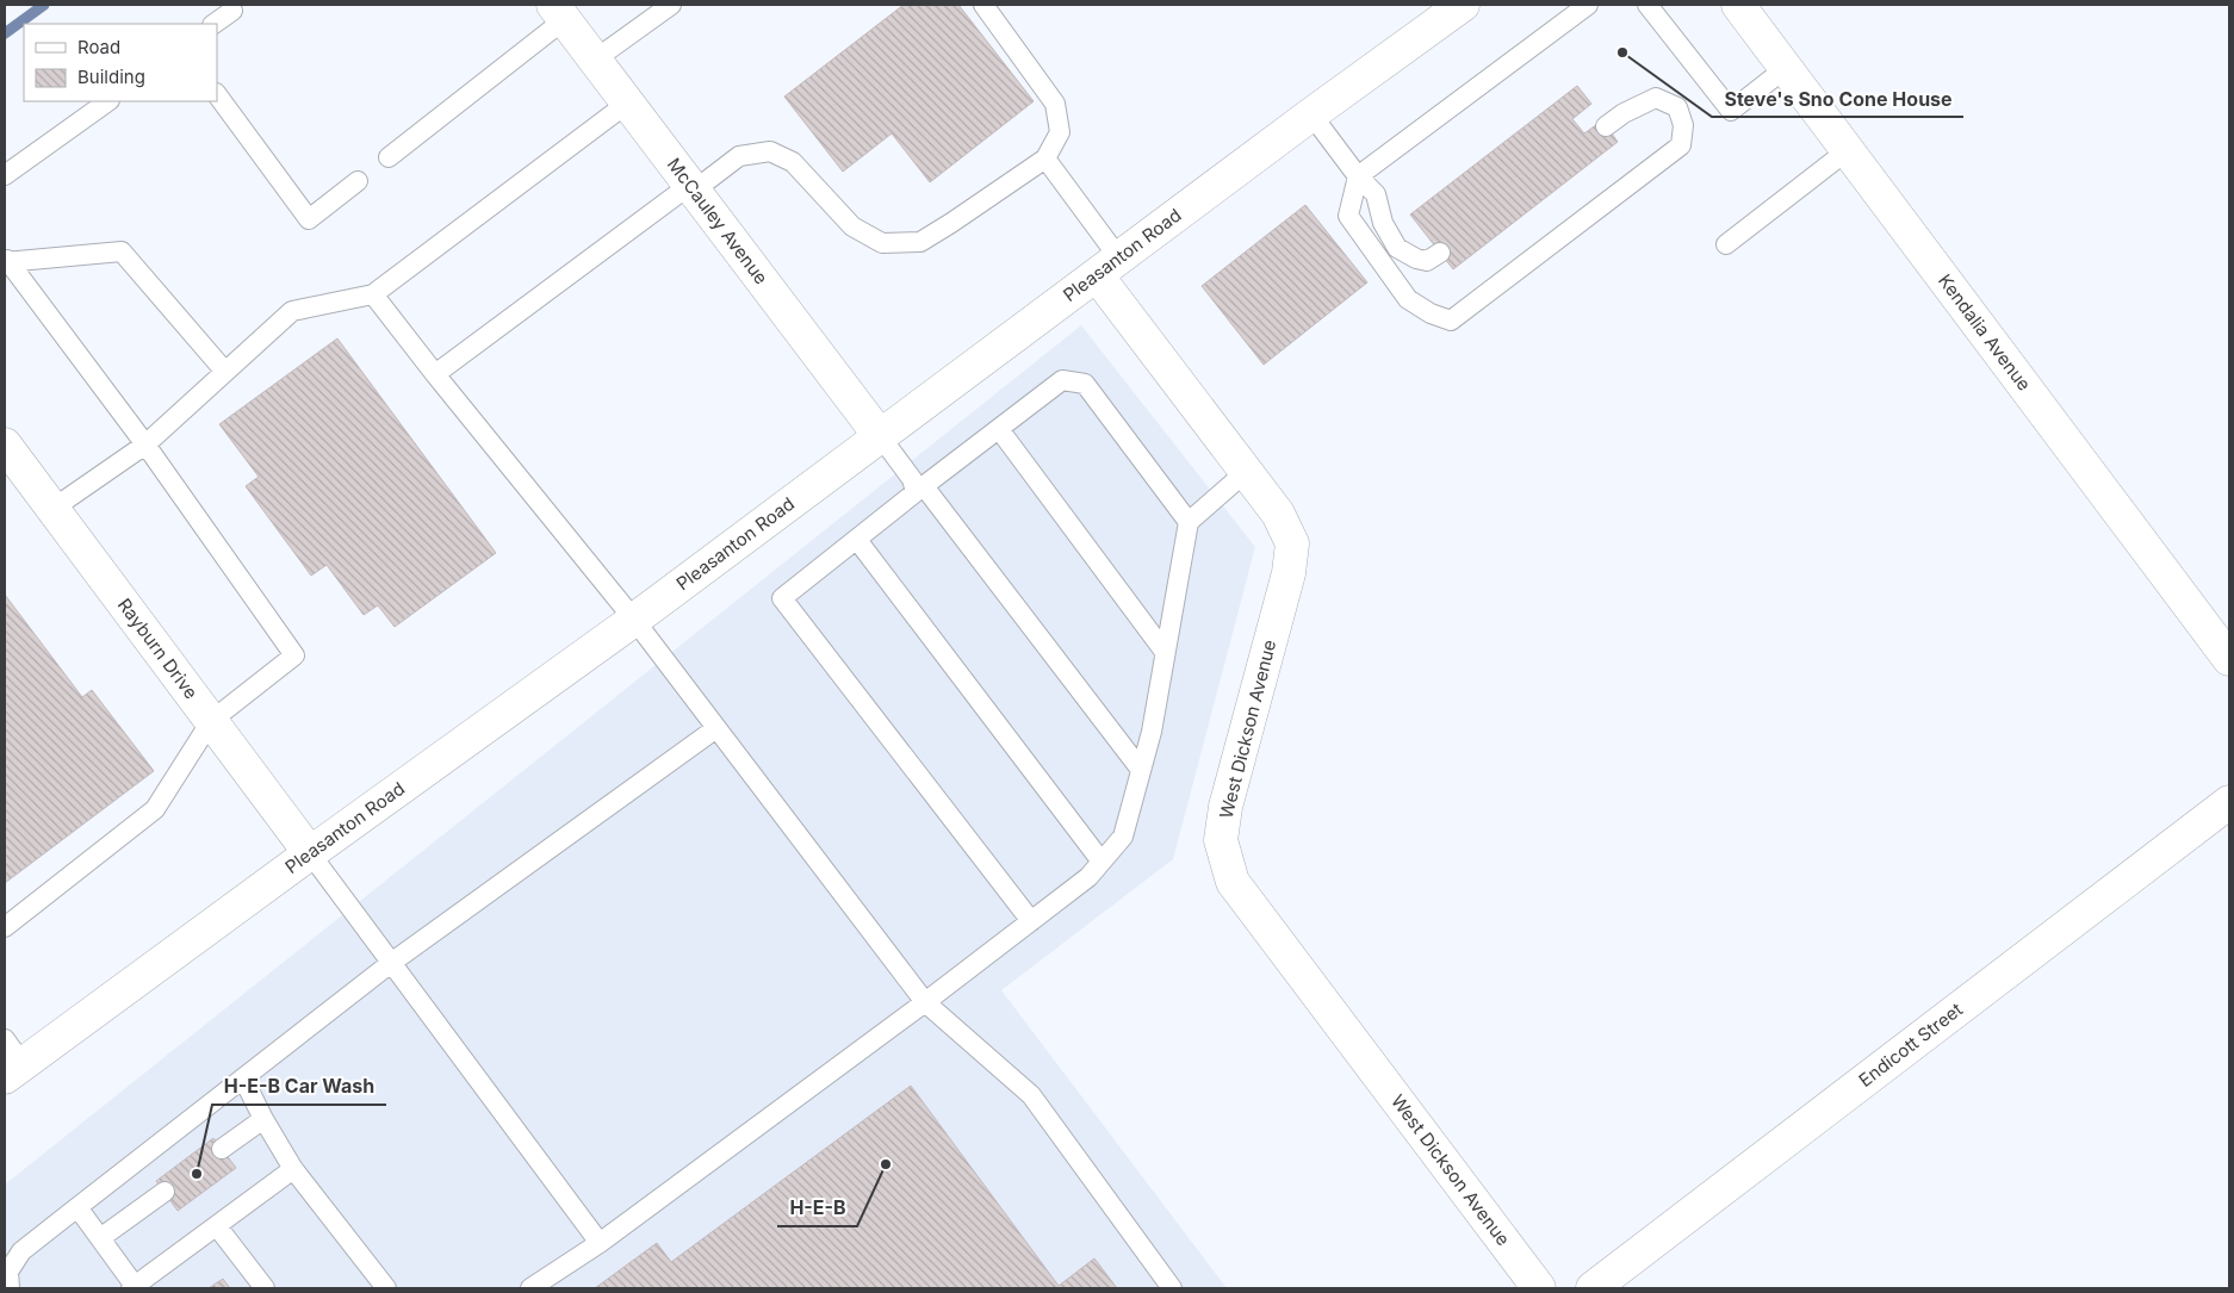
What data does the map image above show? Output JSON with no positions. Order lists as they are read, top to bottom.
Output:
{
  "streets": {
    "street": [
      "McCauley Avenue",
      "Pleasanton Road",
      "Kendalia Avenue",
      "Rayburn Drive",
      "West Dickson Avenue",
      "Endicott Street"
    ]
  },
  "crossings": [
    ["McCauley Avenue", "Pleasanton Road"],
    ["Pleasanton Road", "Rayburn Drive"],
    ["Pleasanton Road", "West Dickson Avenue"]
  ],
  "places": ["Steve's Sno Cone House", "H-E-B", "H-E-B Car Wash"],
  "legend": ["Road", "Building"]
}
